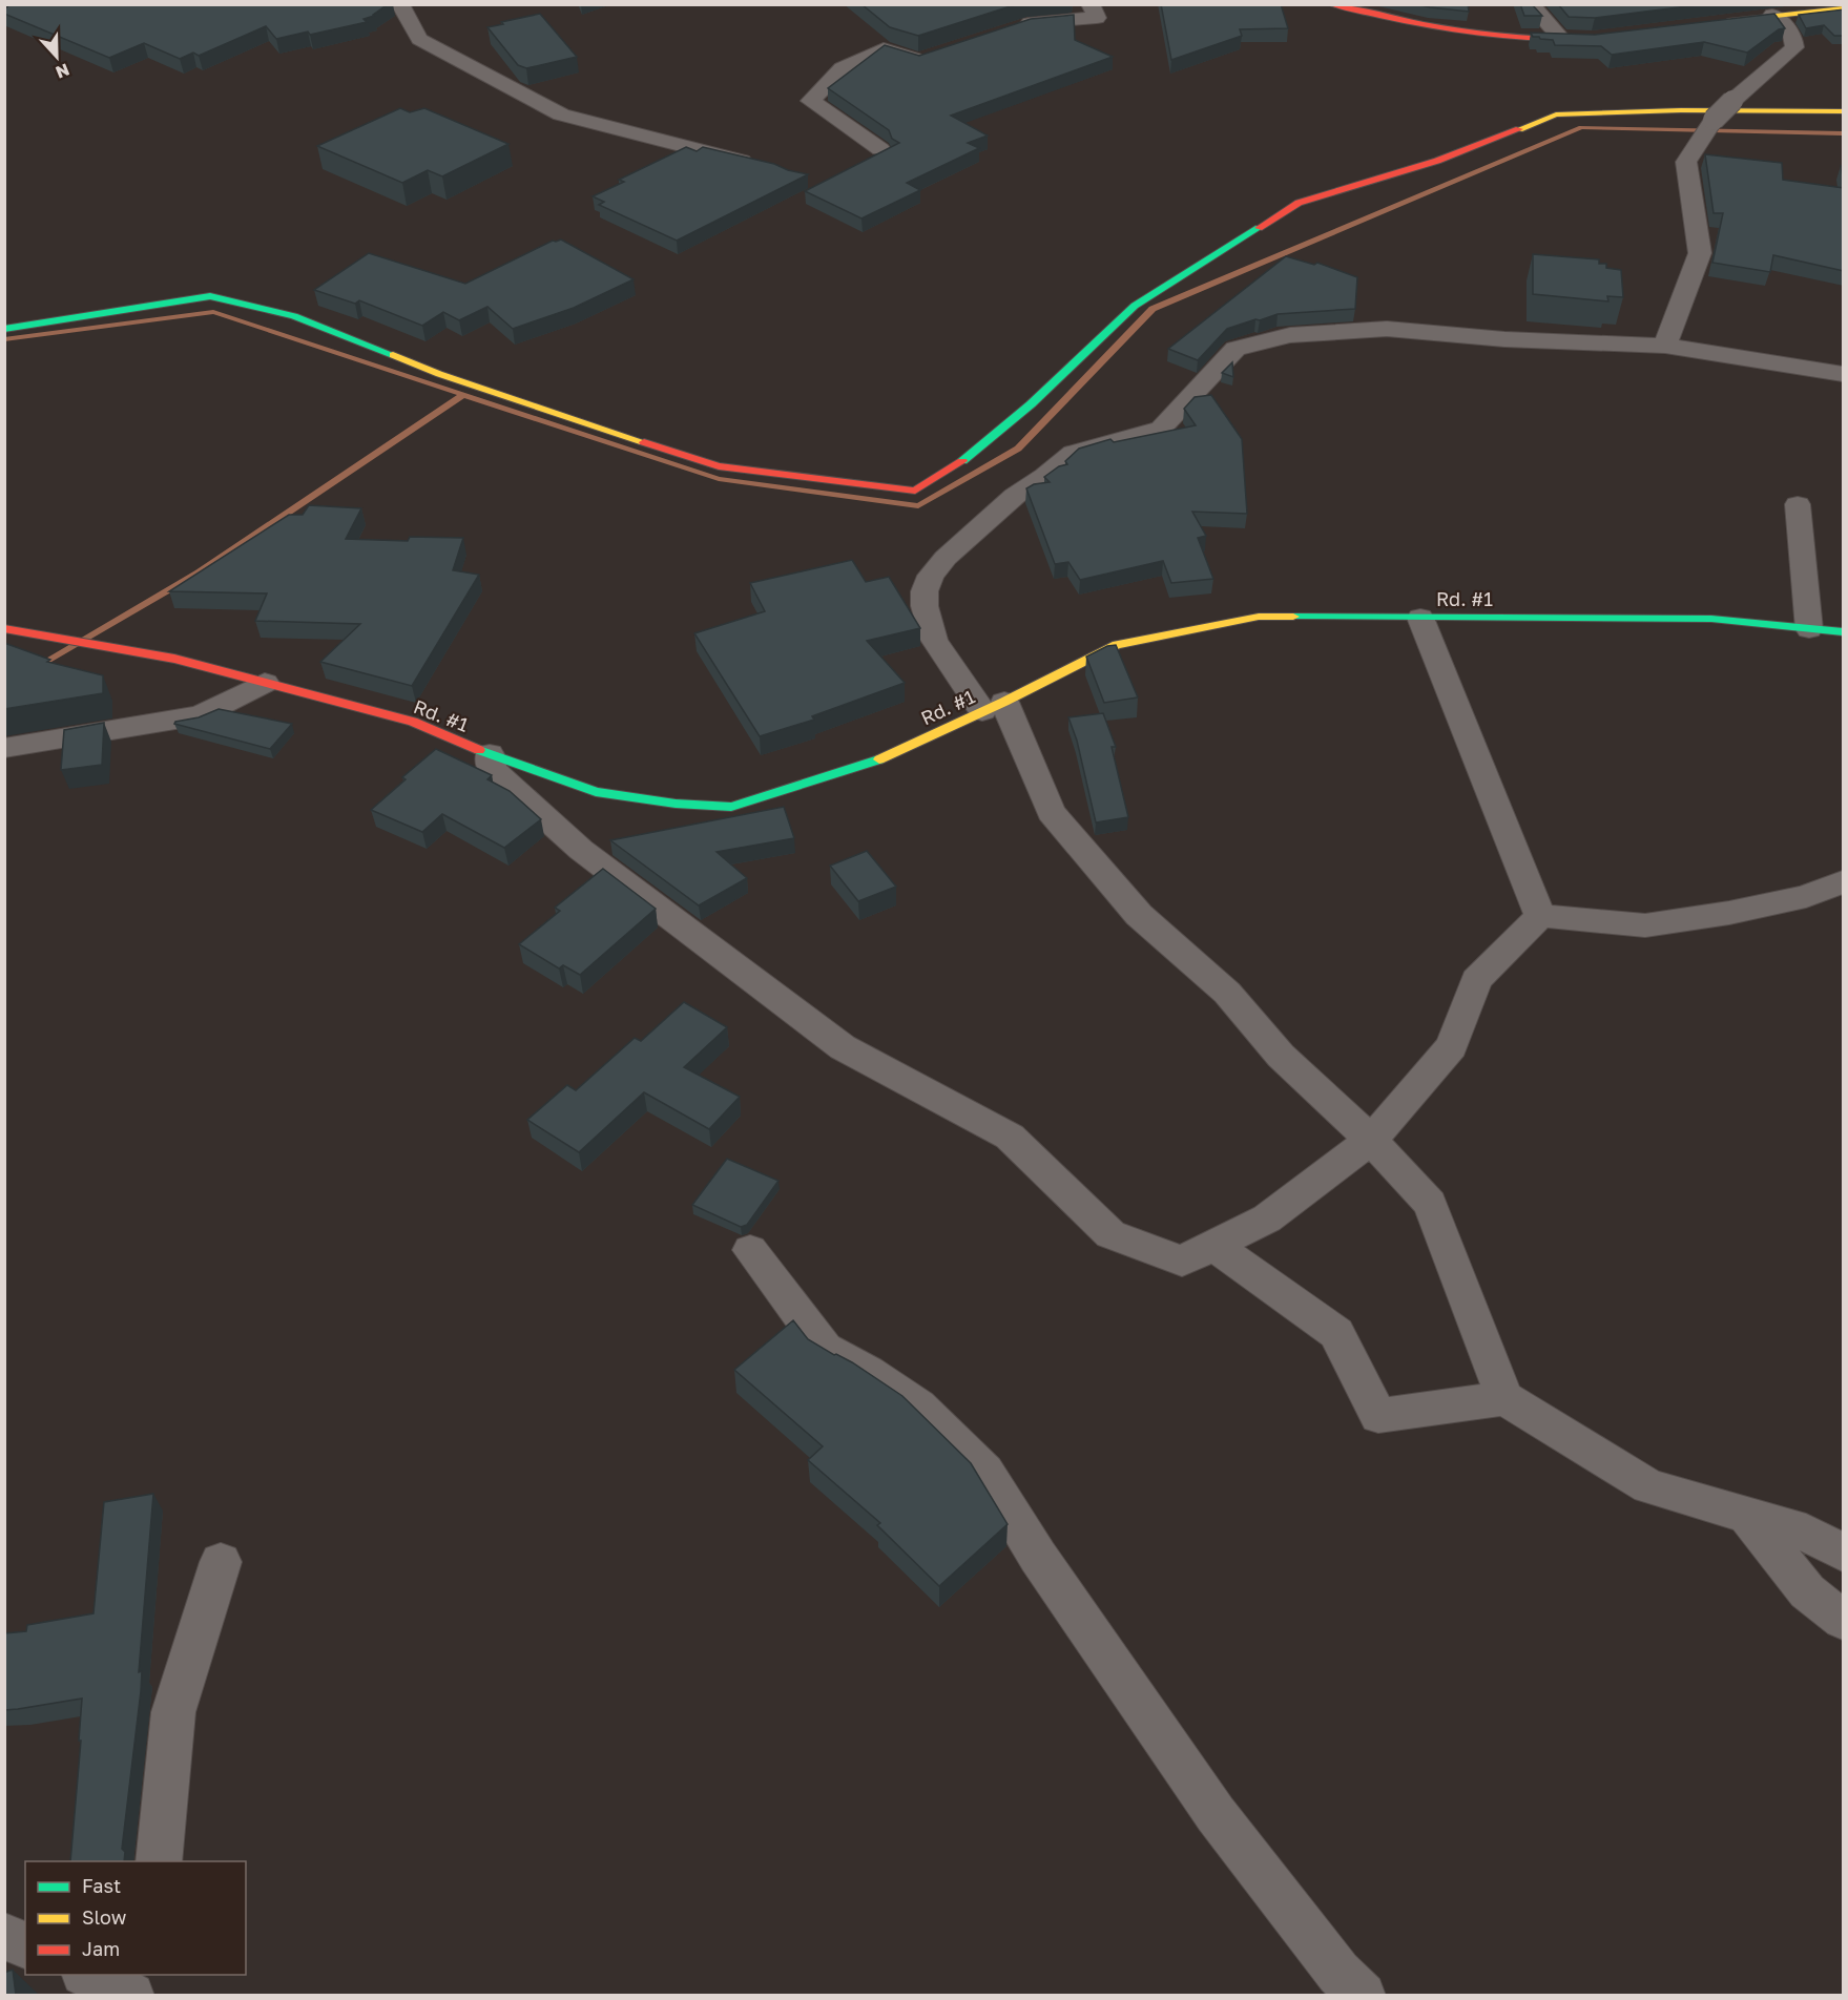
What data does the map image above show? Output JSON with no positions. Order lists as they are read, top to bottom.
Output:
{
  "streets": {
    "street": ["Rd. #1"]
  },
  "legend": ["Fast", "Slow", "Jam"],
  "north": "bottom"
}
